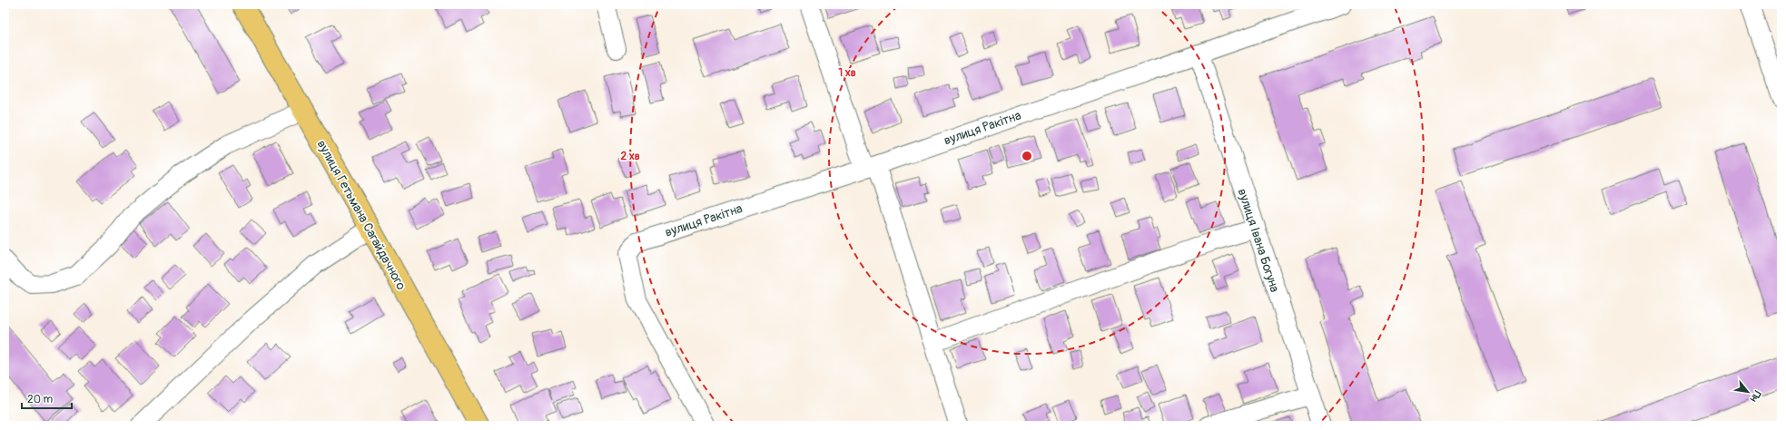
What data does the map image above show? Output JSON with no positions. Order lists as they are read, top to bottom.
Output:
{
  "streets": {
    "main road": ["вулиця Гетьмана Сагайдачного"],
    "street": ["вулиця Ракітна", "вулиця Івана Богуна"]
  },
  "crossings": [
    ["вулиця Ракітна", "вулиця Івана Богуна"]
  ],
  "scale_bar": "20 m",
  "north": "bottom right",
  "rings": ["1 хв", "2 хв"]
}
